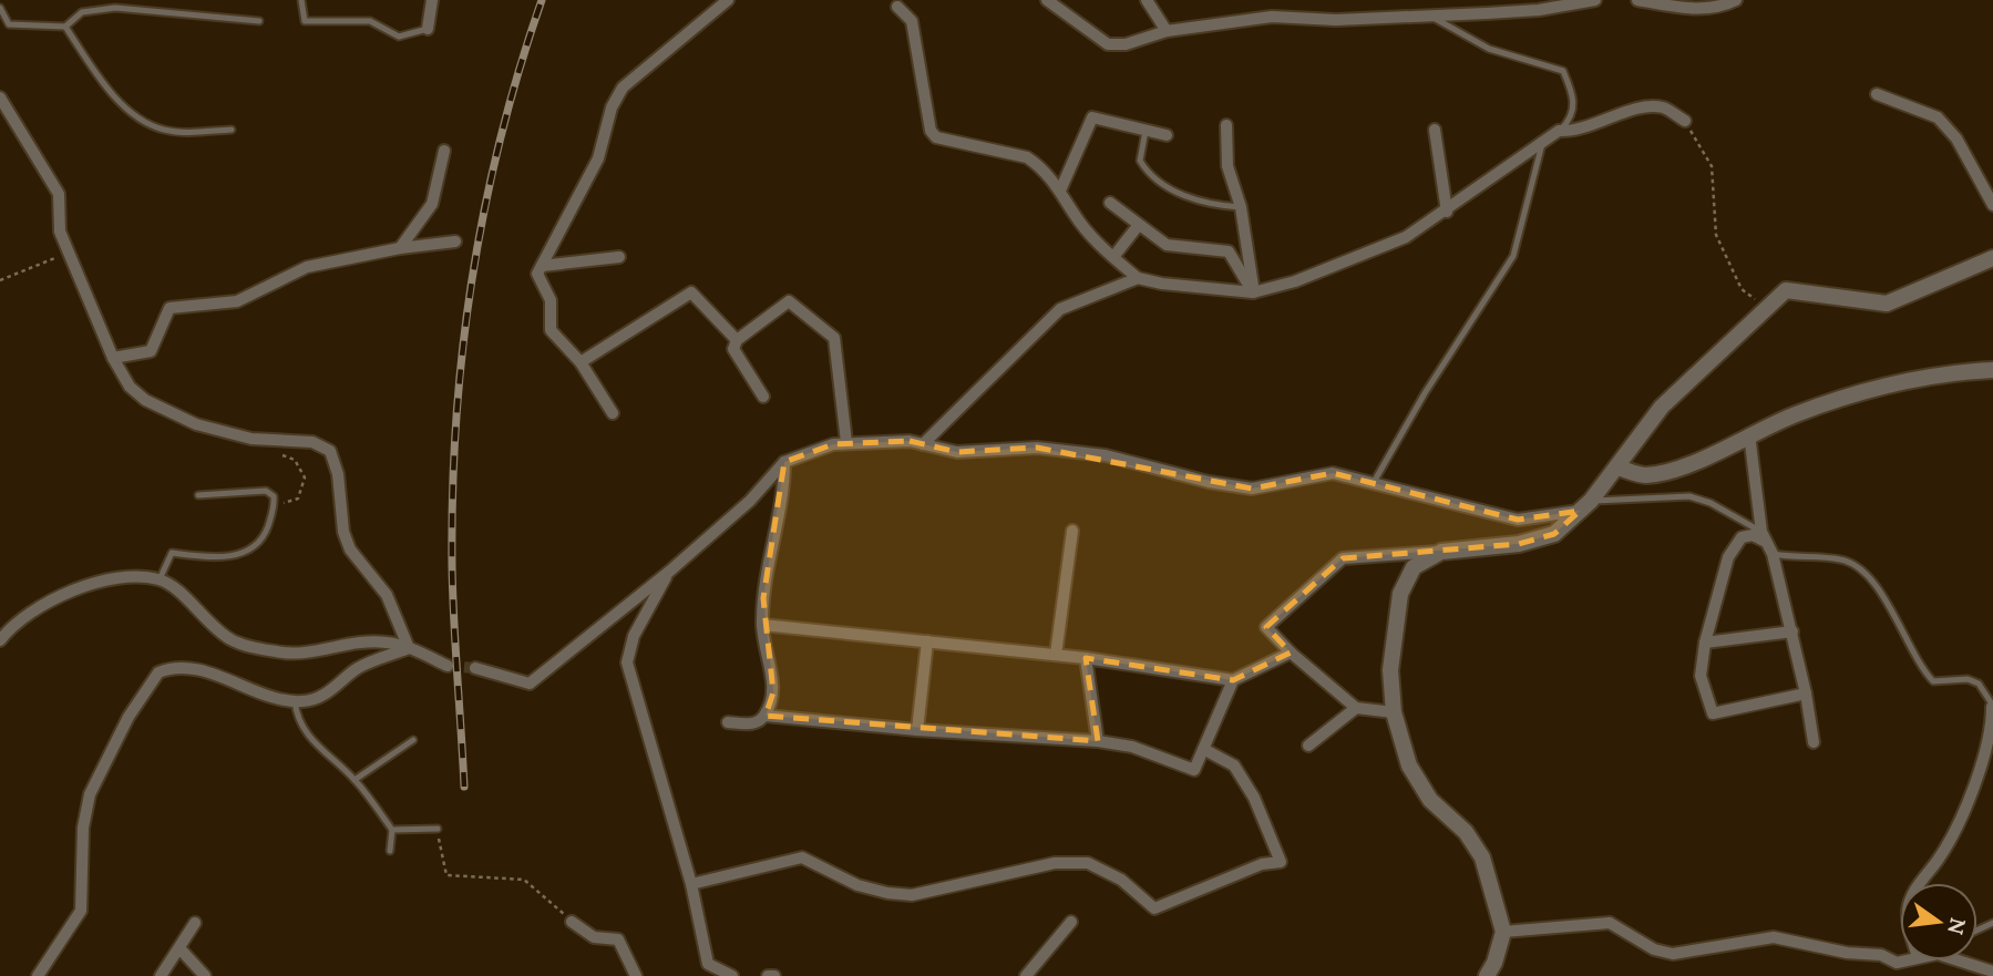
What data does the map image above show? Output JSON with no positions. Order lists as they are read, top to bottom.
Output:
{
  "north": "right"
}
